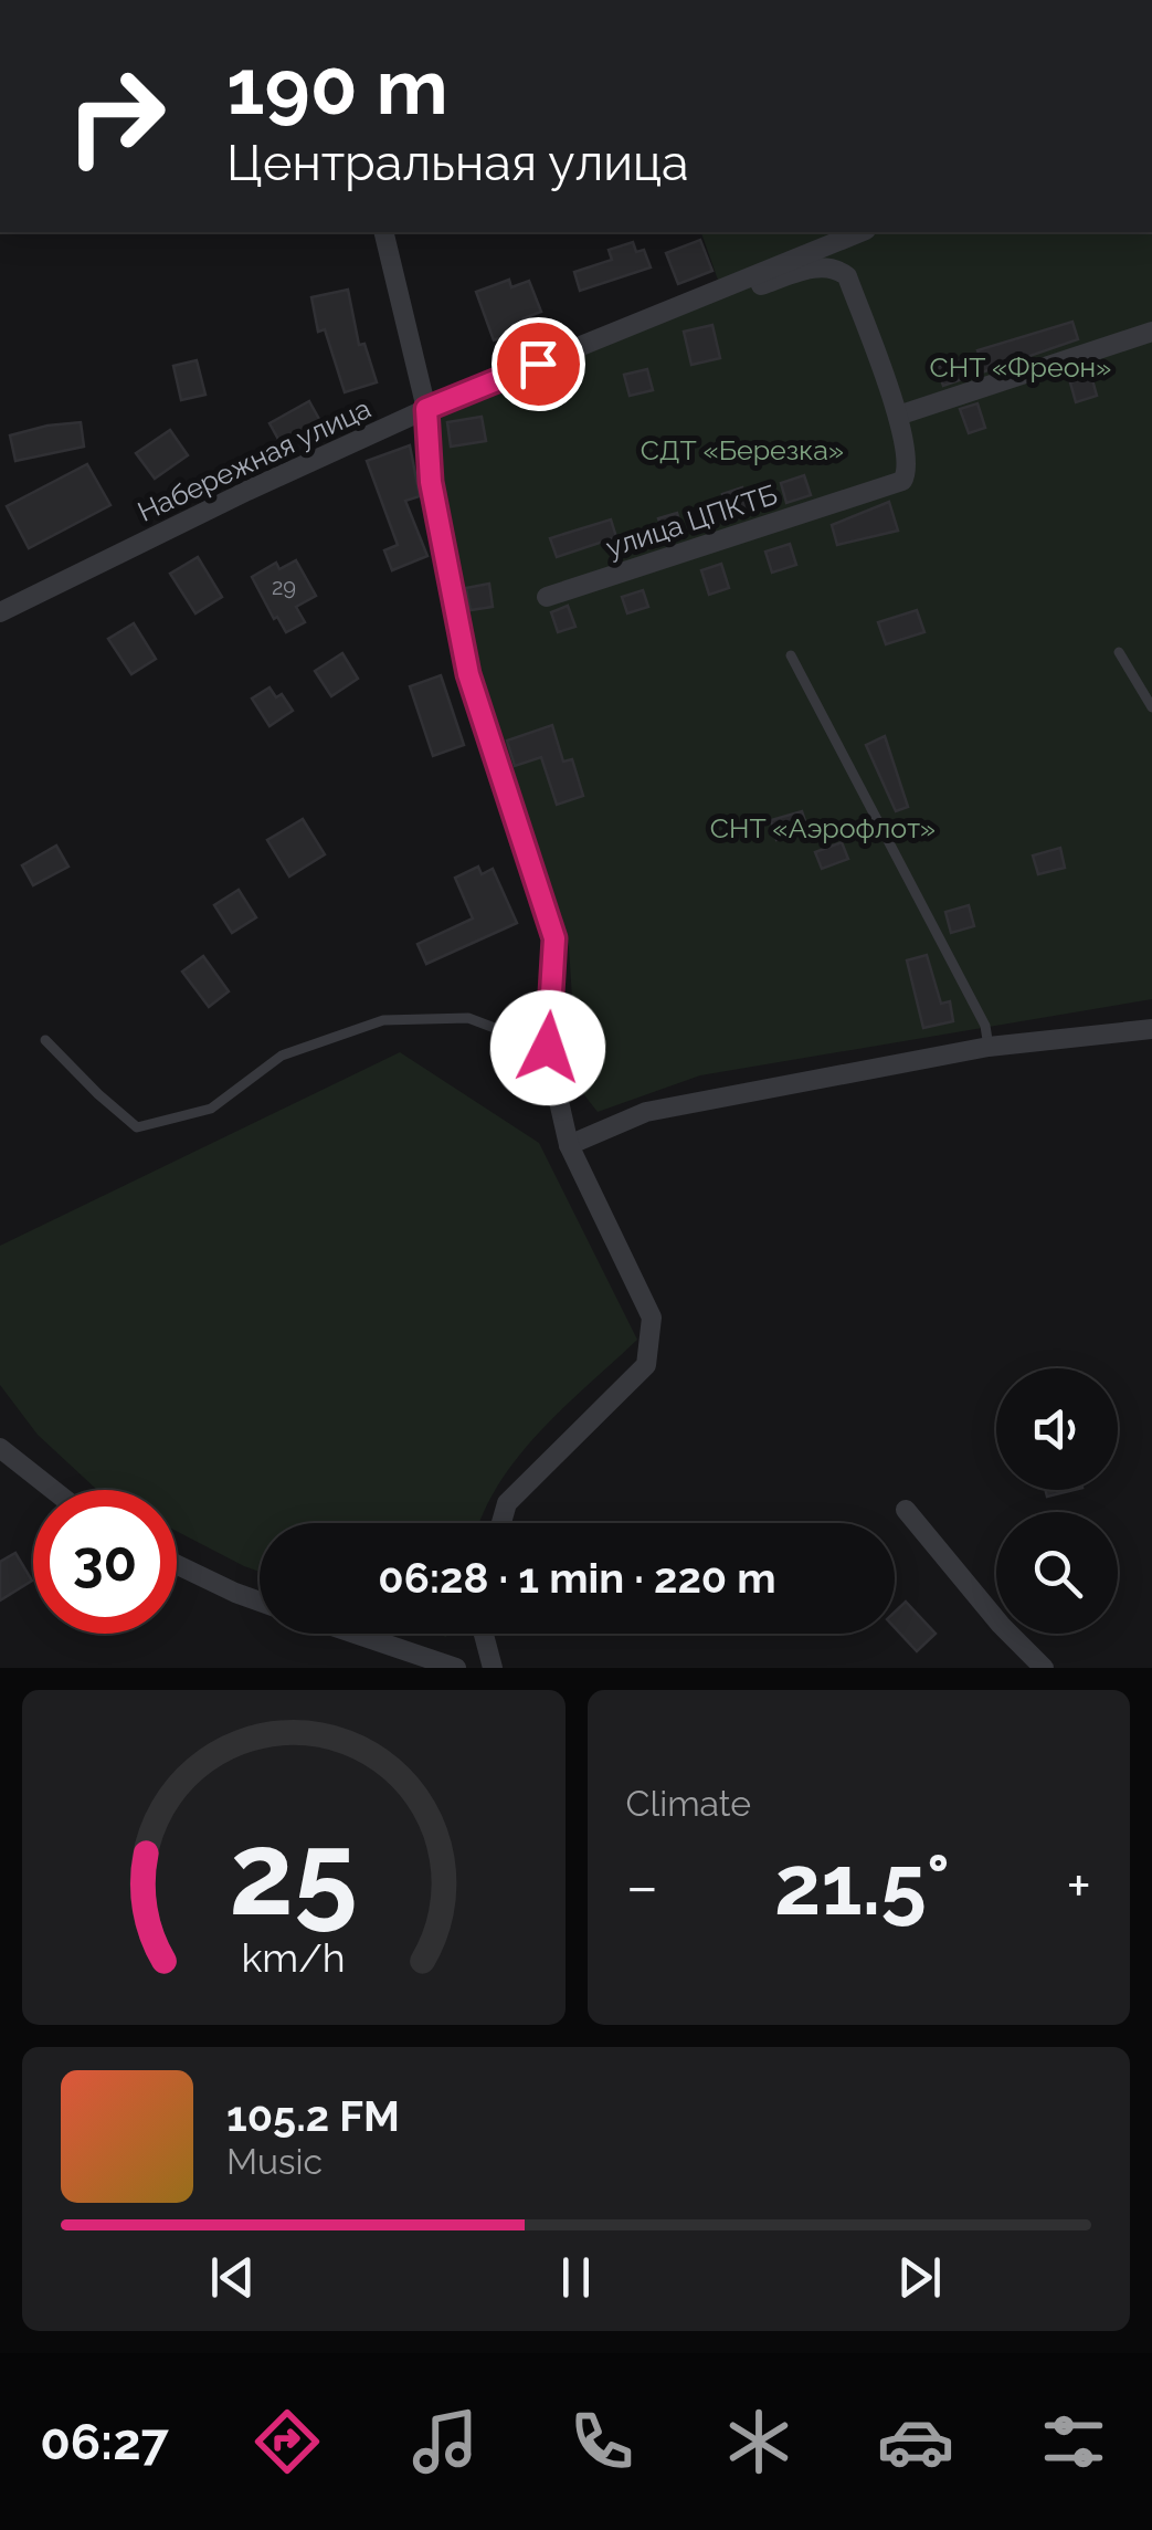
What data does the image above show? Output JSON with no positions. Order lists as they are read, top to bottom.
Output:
{
  "streets": {
    "street": ["Набережная улица", "улица ЦПКТБ"]
  },
  "crossings": [
    ["Набережная улица", "улица ЦПКТБ"]
  ],
  "parks": ["СНТ «Фреон»", "СДТ «Березка»", "СНТ «Аэрофлот»"],
  "house_numbers": ["29"],
  "page": {
    "turn": ["190 m", "Центральная улица"],
    "limit": "30",
    "trip": "06:28 · 1 min · 220 m",
    "tile": "Climate",
    "heat": ["−", "21.5°", "+"],
    "song": ["105.2 FM", "Music"],
    "tabs": "06:27",
    "gauge": ["25", "km/h"]
  }
}
